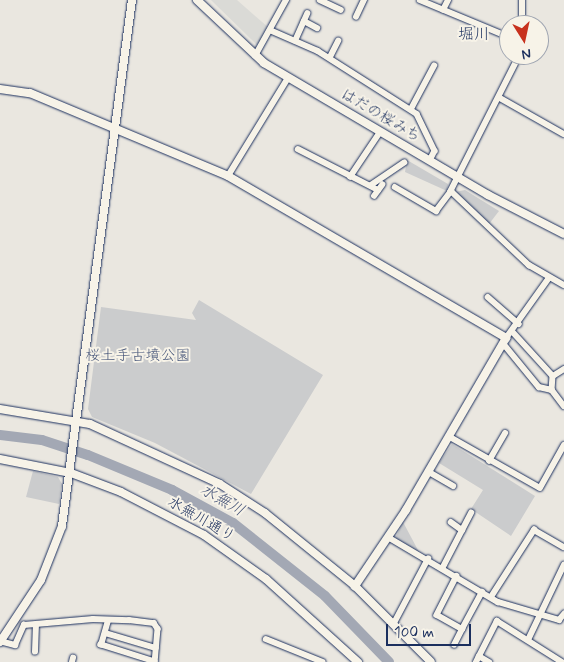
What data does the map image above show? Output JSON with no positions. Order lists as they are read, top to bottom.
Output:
{
  "streets": {
    "street": ["はだの桜みち", "水無川通り"]
  },
  "districts": ["堀川"],
  "water": ["水無川"],
  "parks": ["桜土手古墳公園"],
  "scale_bar": "100 m",
  "north": "bottom"
}
